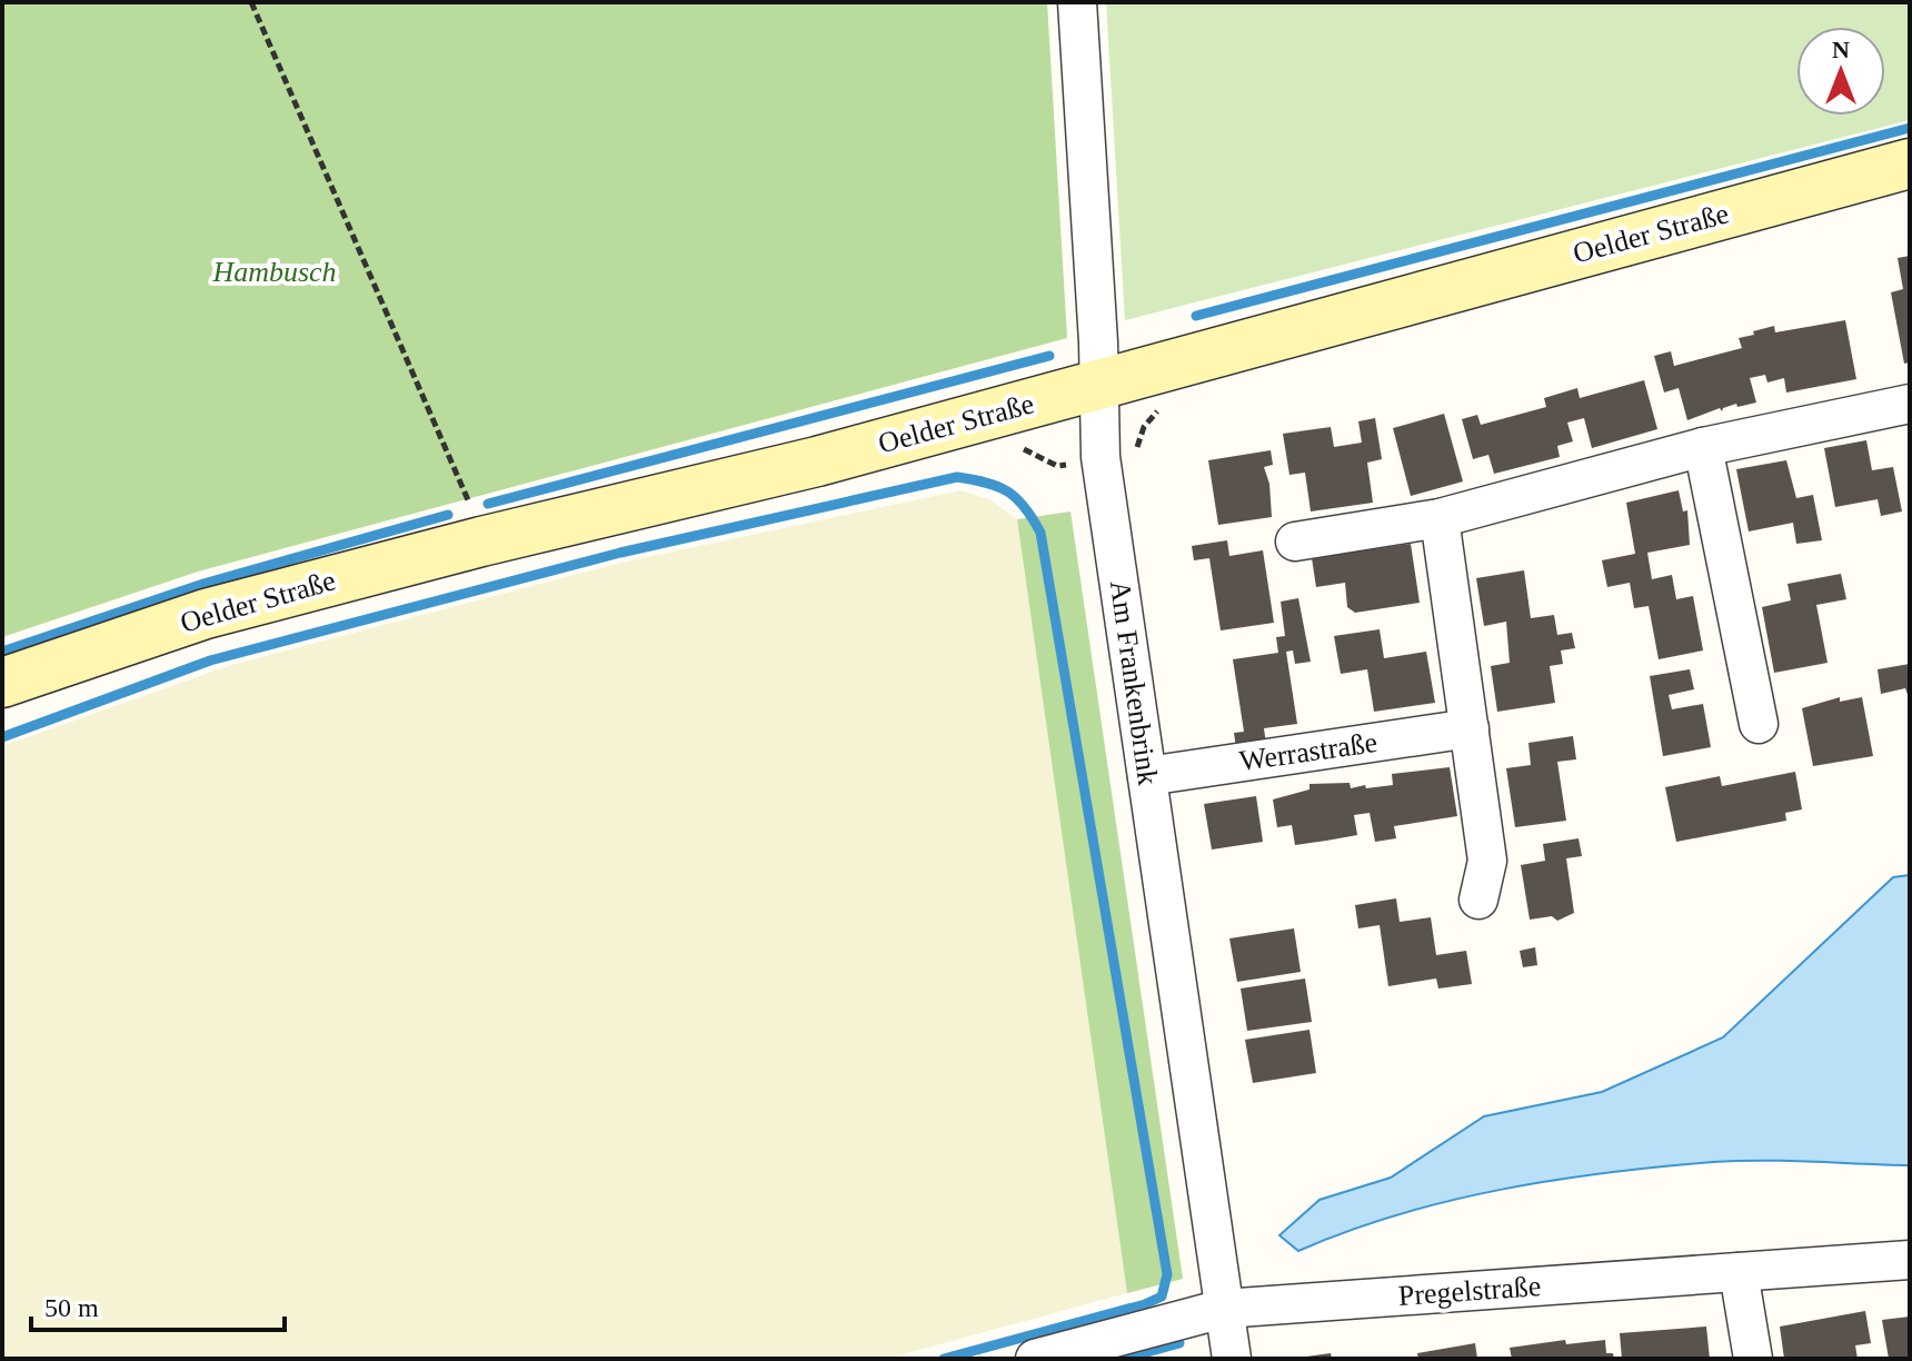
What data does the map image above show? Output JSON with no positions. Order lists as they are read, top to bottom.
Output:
{
  "streets": {
    "street": [
      "Oelder Straße",
      "Am Frankenbrink",
      "Werrastraße",
      "Pregelstraße"
    ]
  },
  "crossings": [
    ["Oelder Straße", "Am Frankenbrink"],
    ["Am Frankenbrink", "Werrastraße"],
    ["Am Frankenbrink", "Pregelstraße"]
  ],
  "parks": ["Hambusch"],
  "scale_bar": "50 m",
  "north": "top"
}
